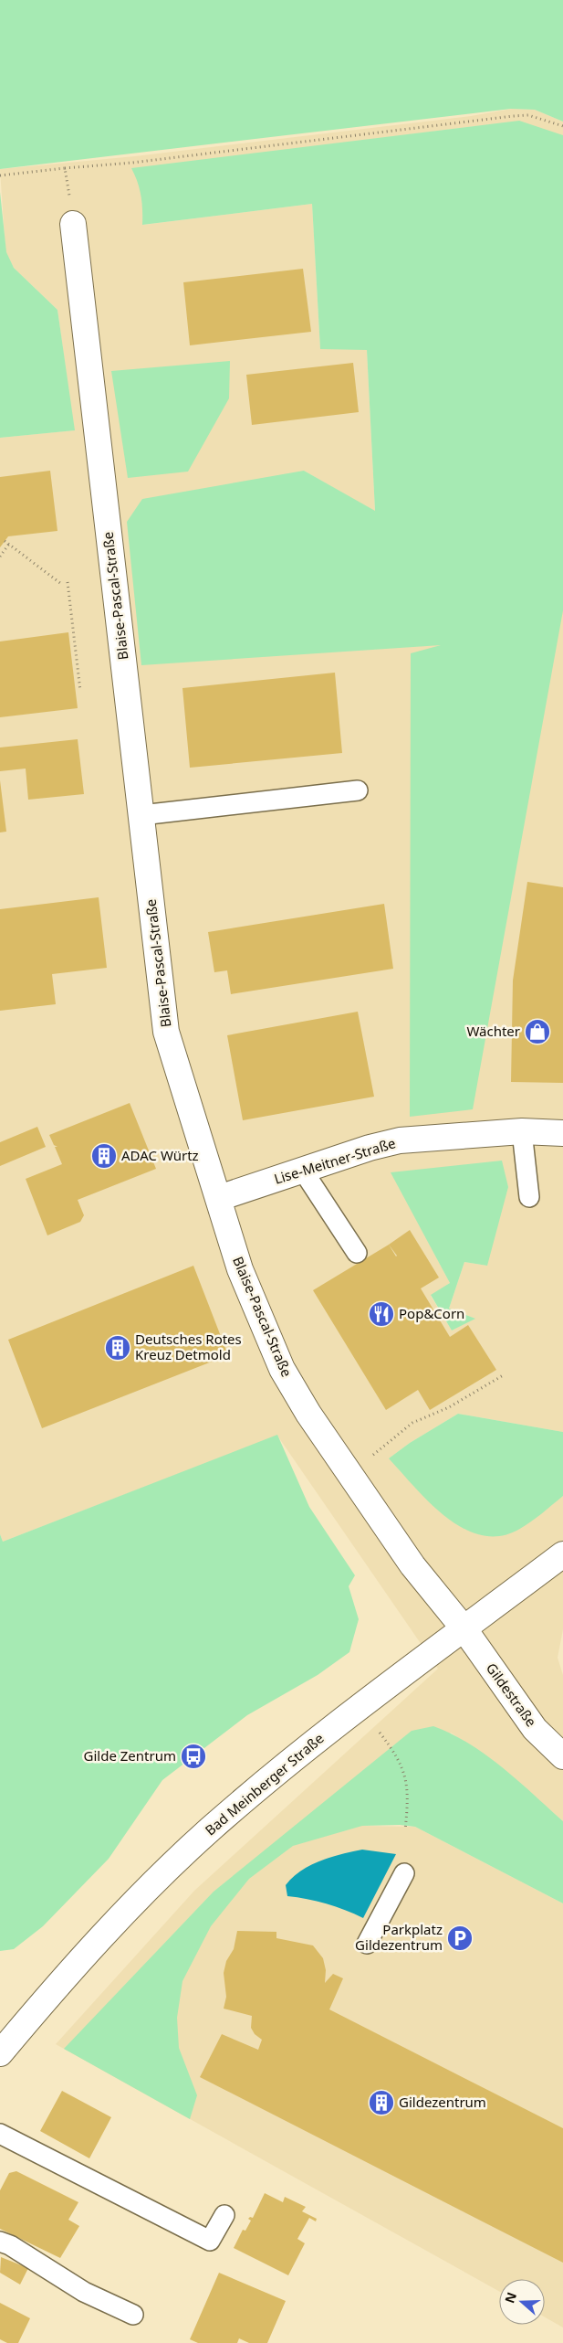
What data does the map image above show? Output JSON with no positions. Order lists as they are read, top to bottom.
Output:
{
  "streets": {
    "street": [
      "Blaise-Pascal-Straße",
      "Lise-Meitner-Straße",
      "Gildestraße",
      "Bad Meinberger Straße"
    ]
  },
  "crossings": [
    ["Blaise-Pascal-Straße", "Lise-Meitner-Straße"],
    ["Blaise-Pascal-Straße", "Gildestraße"],
    ["Blaise-Pascal-Straße", "Bad Meinberger Straße"],
    ["Gildestraße", "Bad Meinberger Straße"]
  ],
  "places": {
    "shop": ["Wächter"],
    "building": ["ADAC Würtz", "Deutsches Rotes Kreuz Detmold", "Gildezentrum"],
    "restaurant": ["Pop&Corn"],
    "bus stop": ["Gilde Zentrum"],
    "parking": ["Parkplatz Gildezentrum"]
  },
  "north": "left"
}
